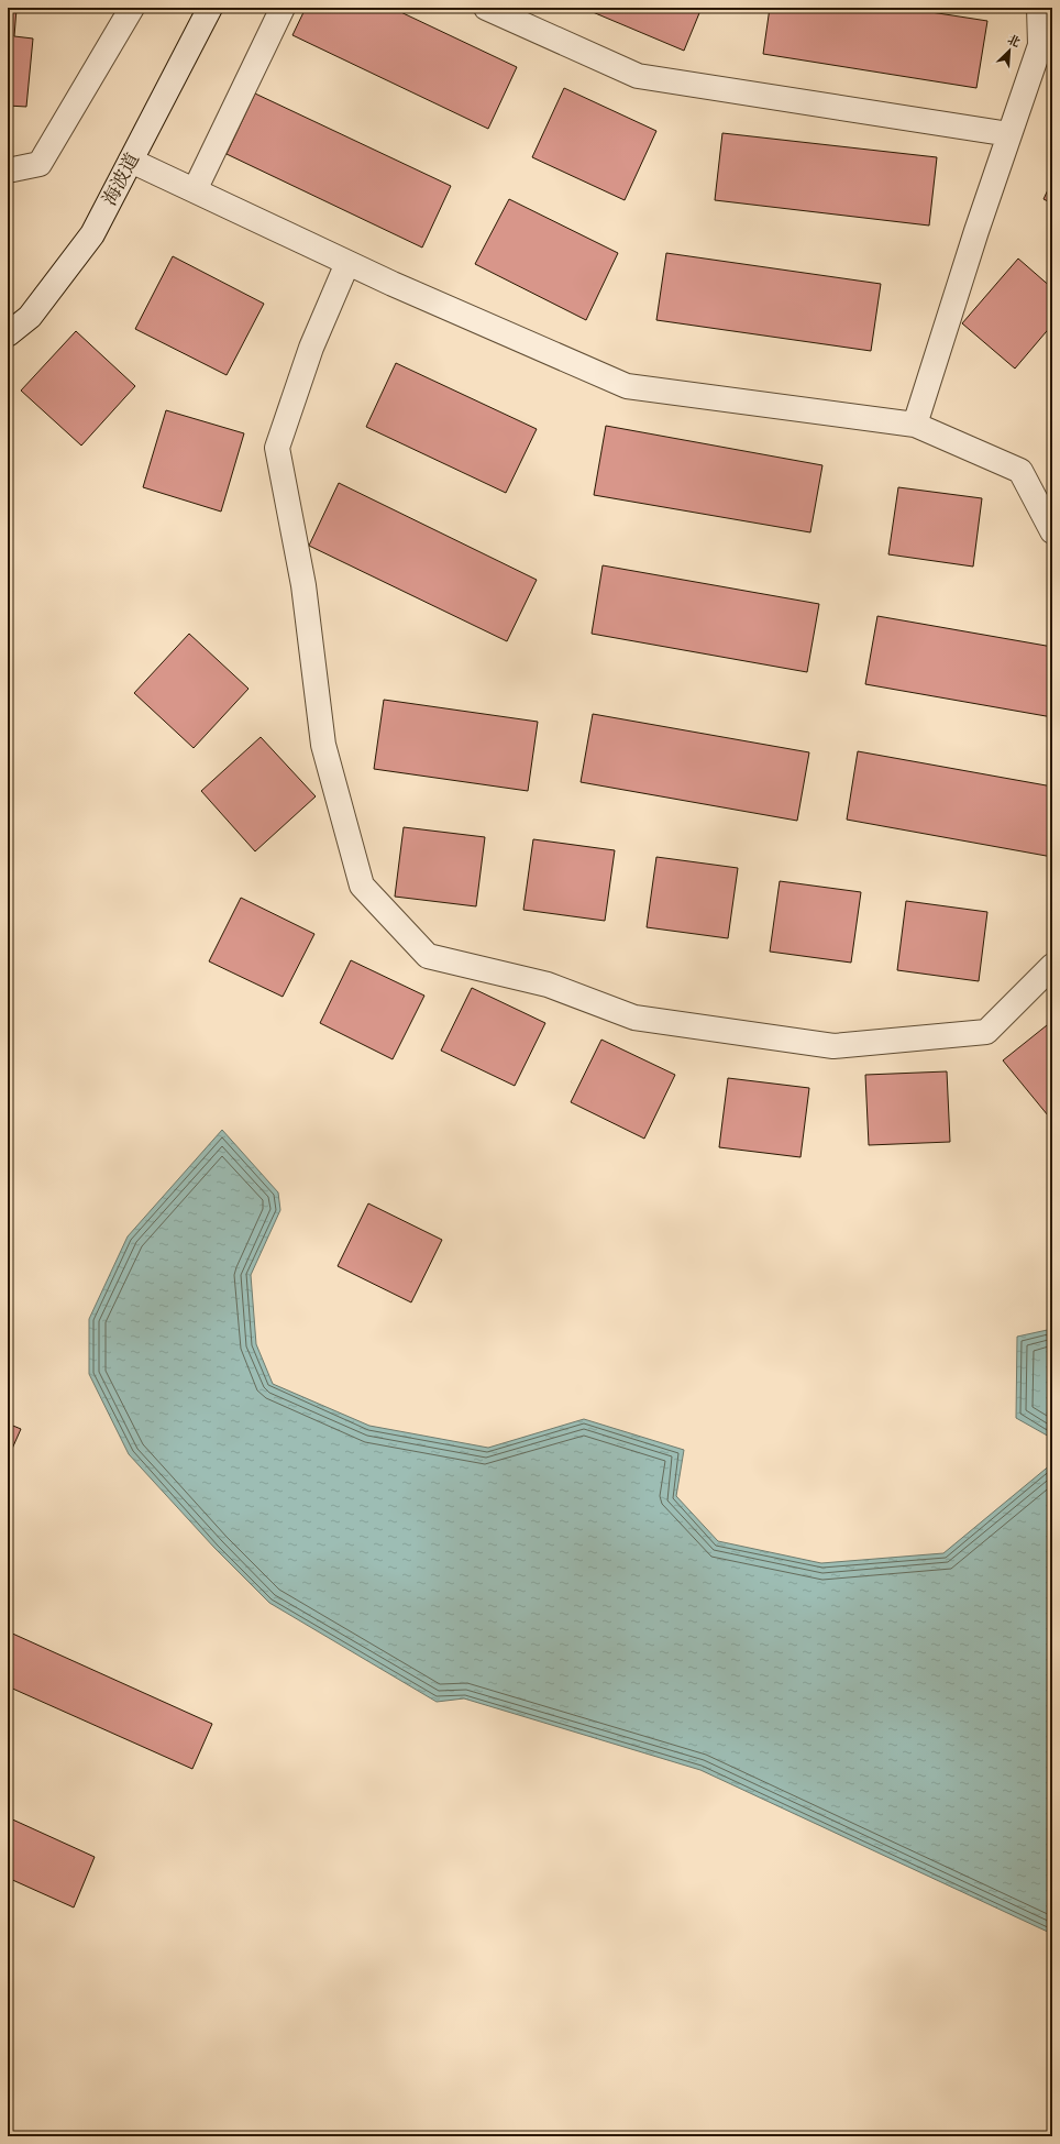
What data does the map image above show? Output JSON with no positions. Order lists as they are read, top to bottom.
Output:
{
  "streets": {
    "street": ["海波道"]
  },
  "north": "top right"
}
